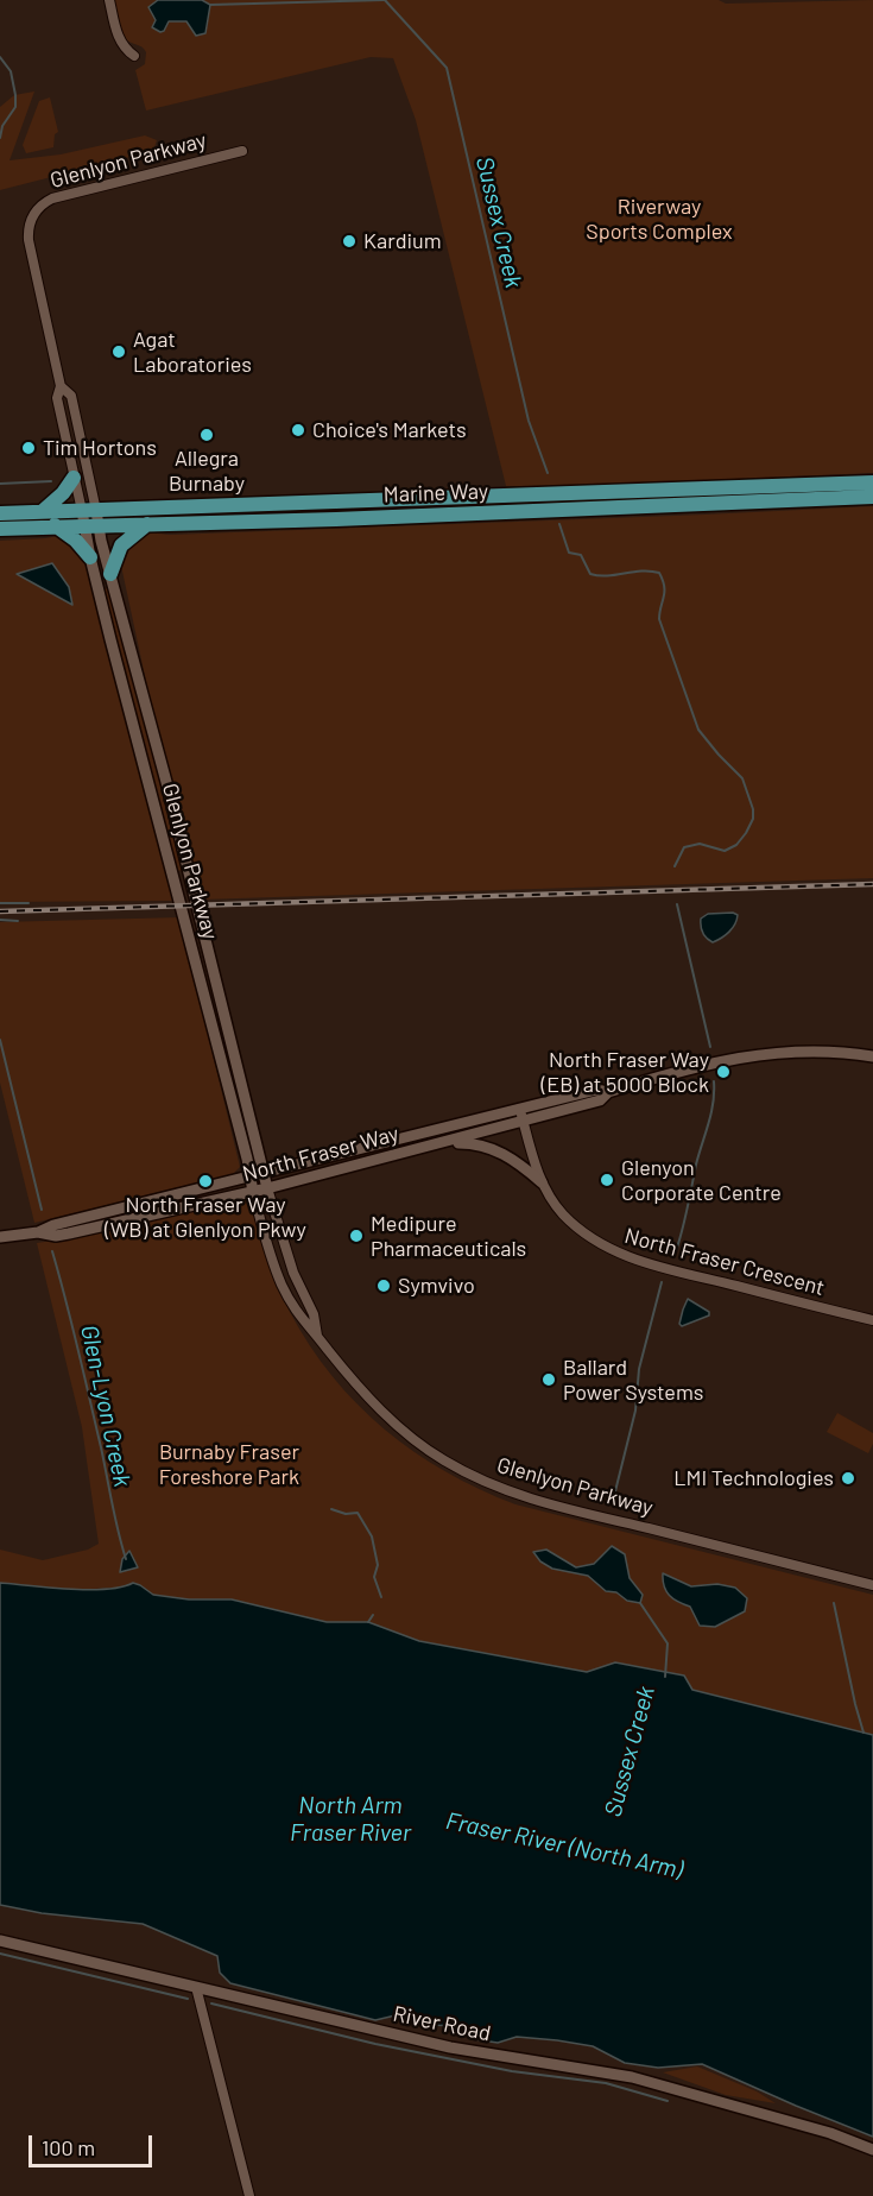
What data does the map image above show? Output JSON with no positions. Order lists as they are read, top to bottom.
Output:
{
  "streets": {
    "main road": ["Marine Way"],
    "street": [
      "Glenlyon Parkway",
      "North Fraser Way",
      "North Fraser Crescent",
      "River Road"
    ]
  },
  "crossings": [
    ["Glenlyon Parkway", "Marine Way"],
    ["Glenlyon Parkway", "North Fraser Way"],
    ["North Fraser Way", "North Fraser Crescent"]
  ],
  "water": [
    "Sussex Creek",
    "Glen-Lyon Creek",
    "North Arm Fraser River",
    "Fraser River (North Arm)"
  ],
  "parks": ["Riverway Sports Complex", "Burnaby Fraser Foreshore Park"],
  "places": [
    "Kardium",
    "Agat Laboratories",
    "Choice's Markets",
    "Allegra Burnaby",
    "Tim Hortons",
    "North Fraser Way (EB) at 5000 Block",
    "Glenyon Corporate Centre",
    "North Fraser Way (WB) at Glenlyon Pkwy",
    "Medipure Pharmaceuticals",
    "Symvivo",
    "Ballard Power Systems",
    "LMI Technologies"
  ],
  "scale_bar": "100 m"
}
